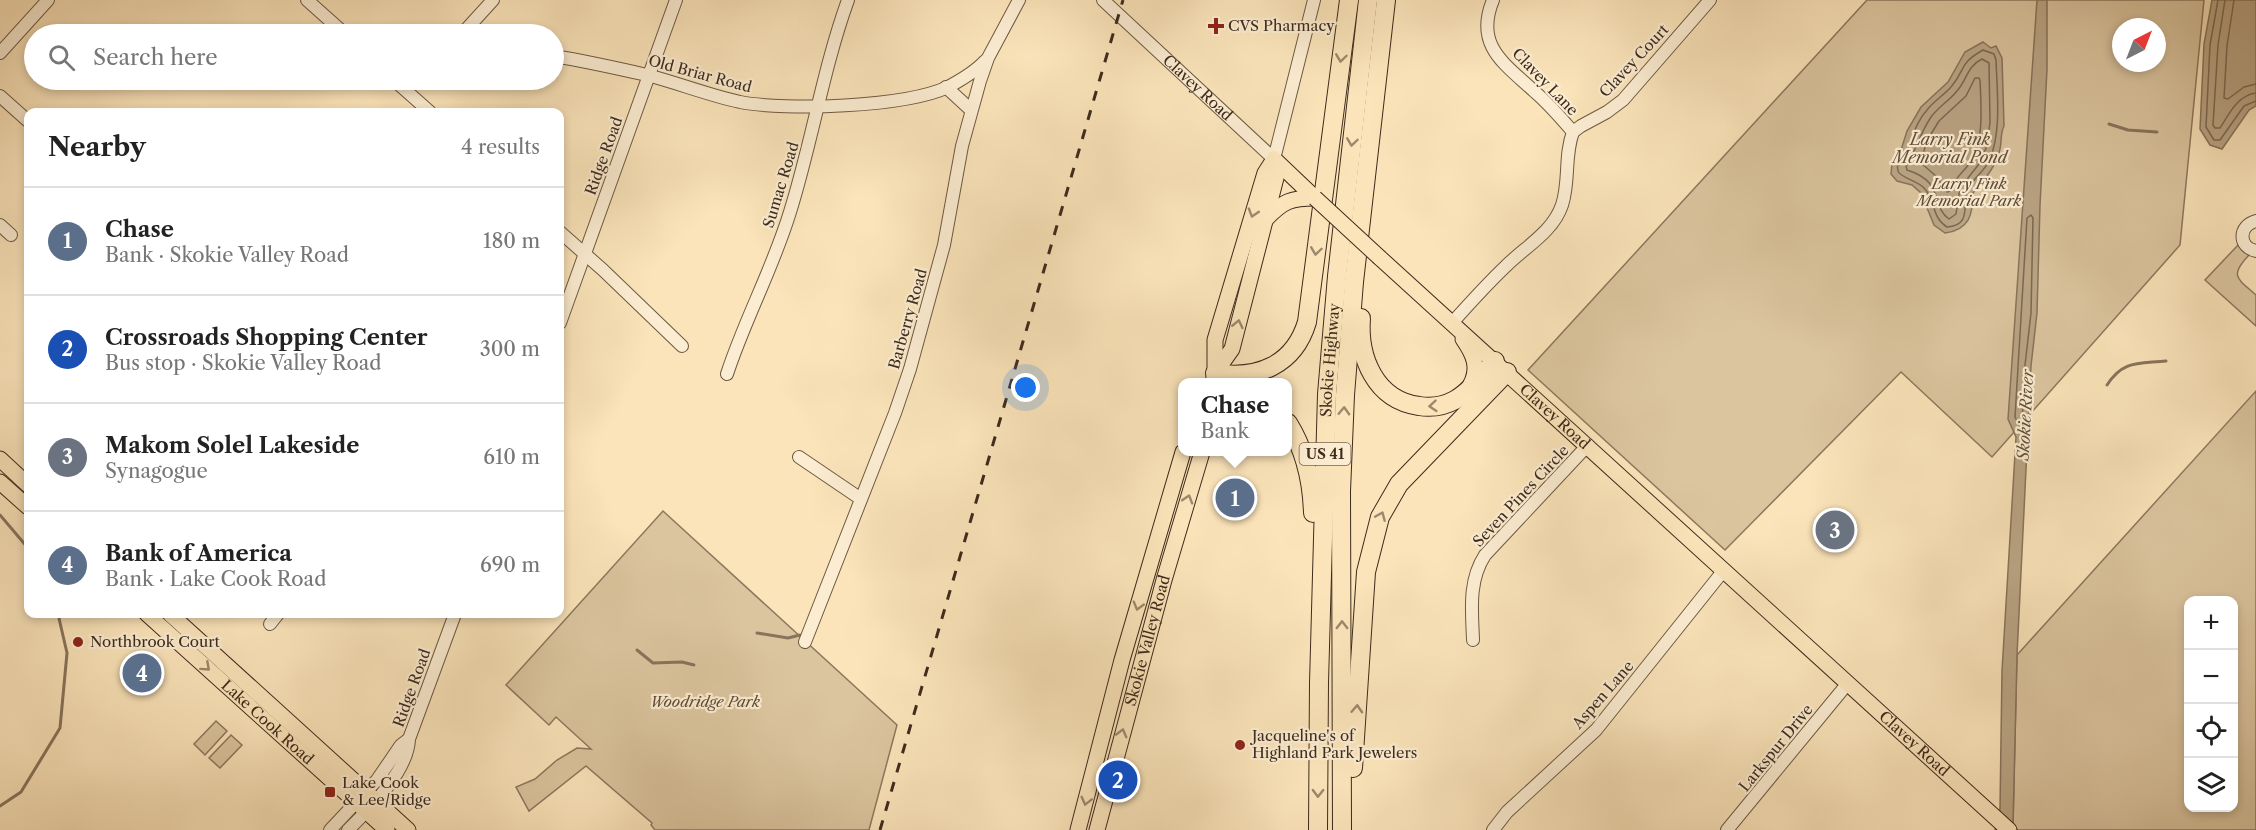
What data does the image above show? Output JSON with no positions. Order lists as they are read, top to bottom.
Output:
{
  "streets": {
    "highway": ["Skokie Highway", "US 41"],
    "main road": ["Clavey Road", "Skokie Valley Road", "Lake Cook Road"],
    "street": [
      "Clavey Court",
      "Old Briar Road",
      "Clavey Lane",
      "Ridge Road",
      "Sumac Road",
      "Barberry Road",
      "Seven Pines Circle",
      "Aspen Lane",
      "Larkspur Drive"
    ]
  },
  "crossings": [
    ["Clavey Court", "Clavey Lane"],
    ["Old Briar Road", "Ridge Road"],
    ["Old Briar Road", "Sumac Road"],
    ["Old Briar Road", "Barberry Road"],
    ["Clavey Lane", "Clavey Road"],
    ["Clavey Road", "Seven Pines Circle"],
    ["Clavey Road", "Aspen Lane"],
    ["Clavey Road", "Larkspur Drive"],
    ["Ridge Road", "Lake Cook Road"]
  ],
  "water": ["Larry Fink Memorial Pond", "Skokie River"],
  "parks": ["Larry Fink Memorial Park", "Woodridge Park"],
  "places": {
    "health": ["CVS Pharmacy"],
    "other": ["Northbrook Court", "Jacqueline's of Highland Park Jewelers"],
    "transit": ["Lake Cook & Lee/Ridge"]
  },
  "north": "top right",
  "page": {
    "search": "Search here",
    "heading": ["Nearby", "4 results"],
    "list": [
      {
        "mark": "1",
        "name": "Chase",
        "note": "Bank · Skokie Valley Road",
        "value": "180 m"
      },
      {
        "mark": "2",
        "name": "Crossroads Shopping Center",
        "note": "Bus stop · Skokie Valley Road",
        "value": "300 m"
      },
      {
        "mark": "3",
        "name": "Makom Solel Lakeside",
        "note": "Synagogue",
        "value": "610 m"
      },
      {
        "mark": "4",
        "name": "Bank of America",
        "note": "Bank · Lake Cook Road",
        "value": "690 m"
      }
    ],
    "popup": ["Chase", "Bank"],
    "pins": [
      "1",
      "3",
      "4",
      "2"
    ],
    "map_buttons": ["+", "−"]
  }
}
